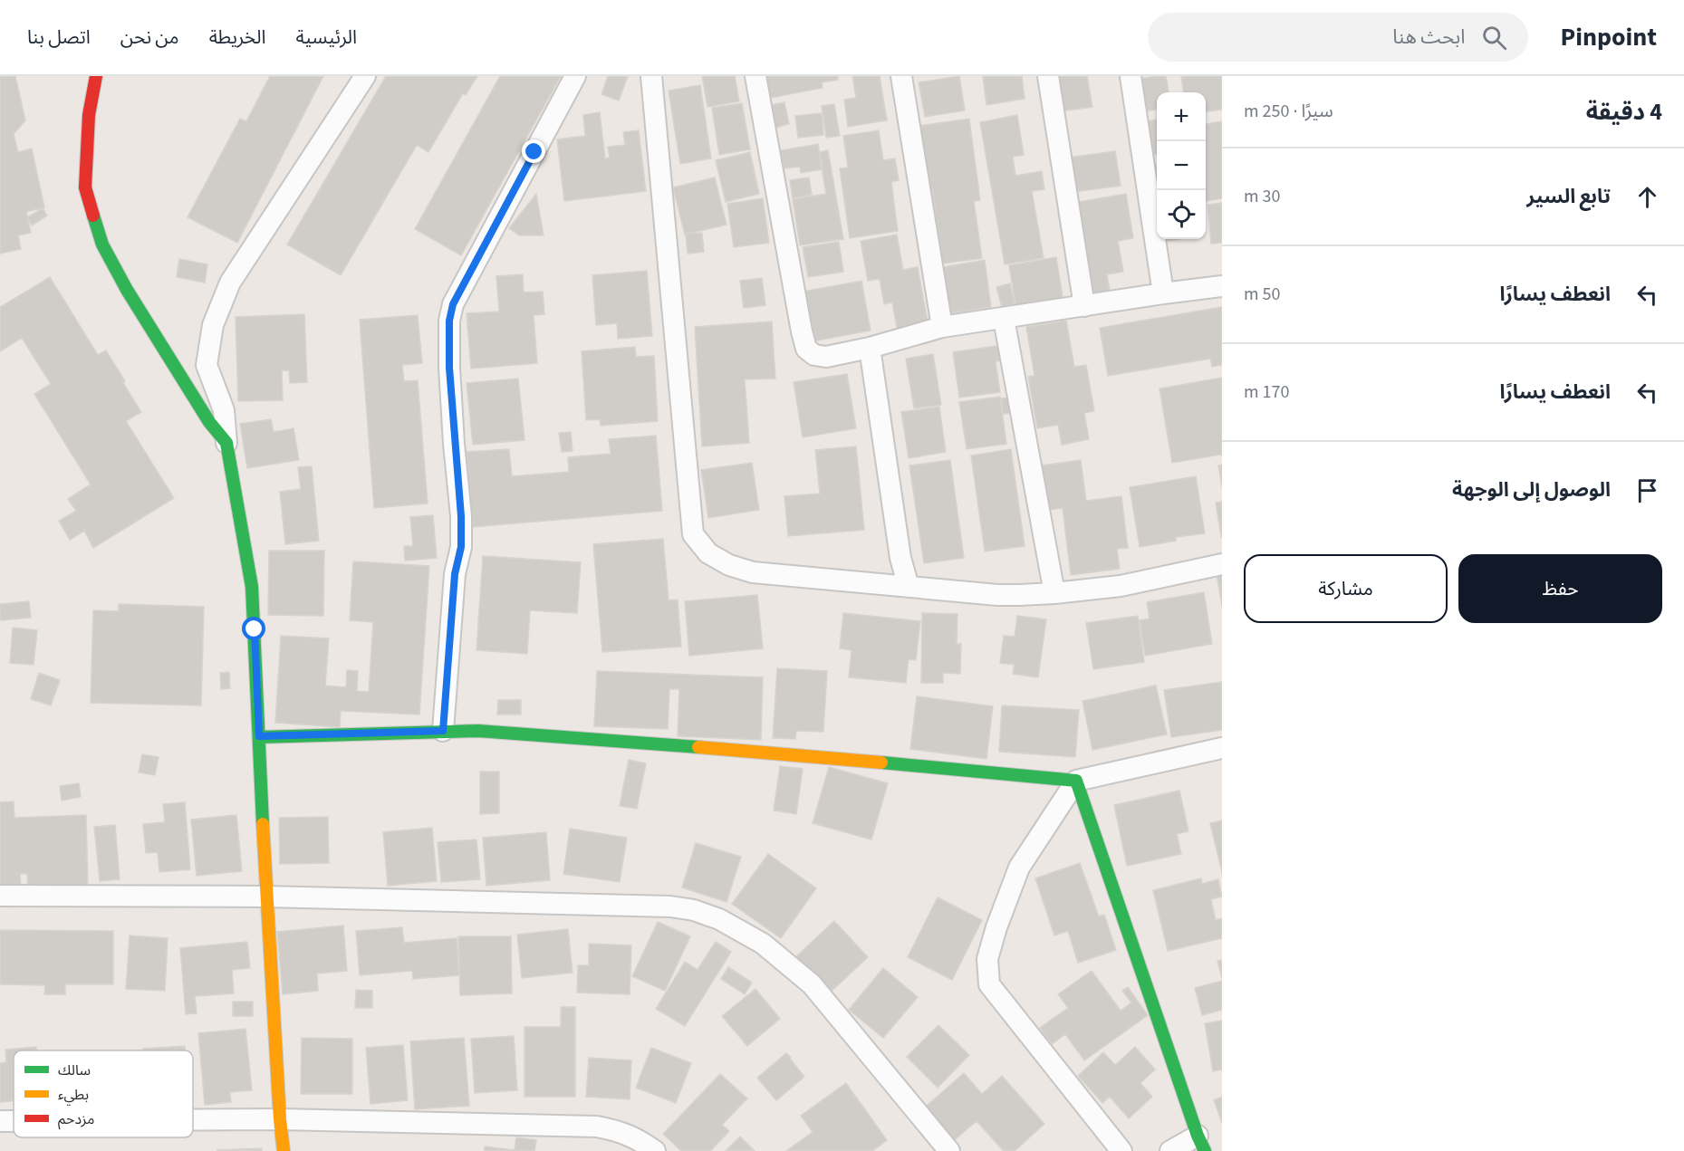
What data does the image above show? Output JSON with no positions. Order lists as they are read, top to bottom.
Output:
{
  "legend": ["سالك", "بطيء", "مزدحم"],
  "page": {
    "header": "Pinpoint",
    "search": "ابحث هنا",
    "nav": [
      "الرئيسية",
      "الخريطة",
      "من نحن",
      "اتصل بنا"
    ],
    "heading": ["4 دقيقة", "سيرًا · 250 m"],
    "map_buttons": ["+", "−"],
    "list": [
      ["تابع السير", "30 m"],
      ["انعطف يسارًا", "50 m"],
      ["انعطف يسارًا", "170 m"],
      "الوصول إلى الوجهة"
    ],
    "buttons": ["حفظ", "مشاركة"]
  }
}
